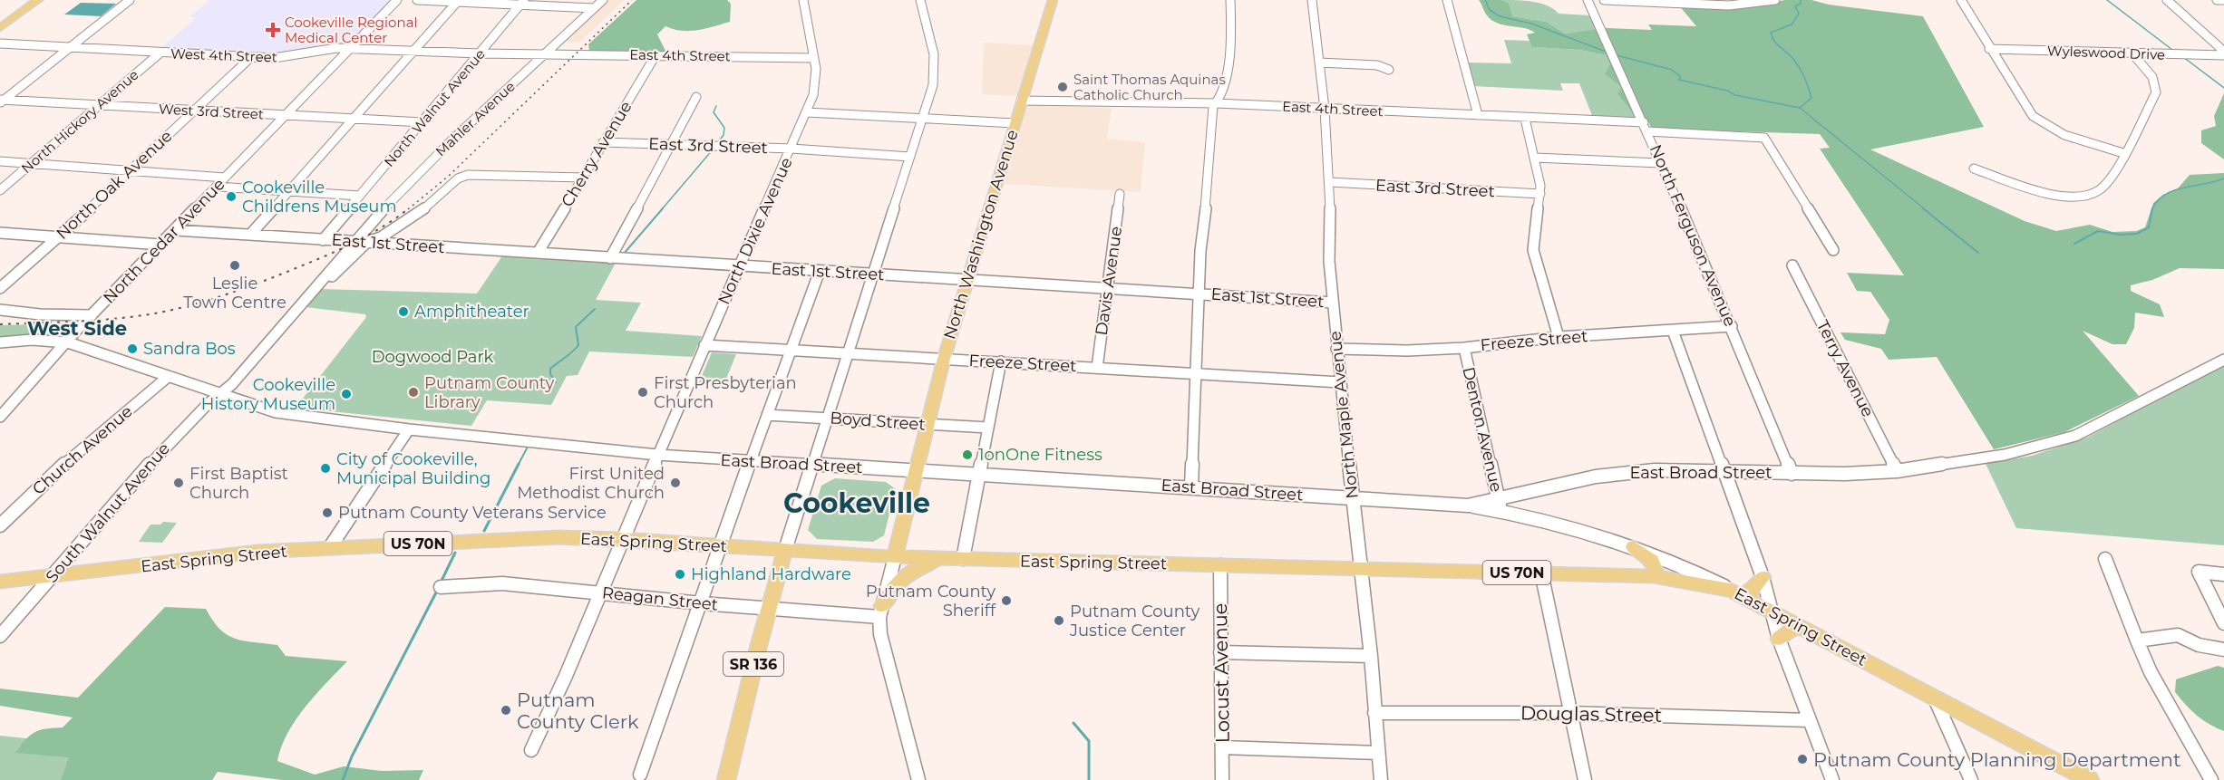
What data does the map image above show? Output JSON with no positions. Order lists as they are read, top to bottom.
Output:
{
  "streets": {
    "main road": [
      "North Washington Avenue",
      "East Spring Street",
      "US 70N",
      "SR 136"
    ],
    "street": [
      "Wyleswood Drive",
      "West 4th Street",
      "East 4th Street",
      "North Walnut Avenue",
      "West 3rd Street",
      "Mahler Avenue",
      "North Hickory Avenue",
      "East 3rd Street",
      "Cherry Avenue",
      "North Oak Avenue",
      "North Dixie Avenue",
      "North Ferguson Avenue",
      "North Cedar Avenue",
      "East 1st Street",
      "Davis Avenue",
      "Freeze Street",
      "Terry Avenue",
      "North Maple Avenue",
      "Boyd Street",
      "Denton Avenue",
      "Church Avenue",
      "East Broad Street",
      "South Walnut Avenue",
      "Reagan Street",
      "Locust Avenue",
      "Douglas Street"
    ]
  },
  "crossings": [
    ["West 4th Street", "East 4th Street"],
    ["West 4th Street", "North Walnut Avenue"],
    ["West 4th Street", "Mahler Avenue"],
    ["West 4th Street", "North Hickory Avenue"],
    ["West 4th Street", "North Oak Avenue"],
    ["West 4th Street", "North Cedar Avenue"],
    ["East 4th Street", "Mahler Avenue"],
    ["East 4th Street", "Cherry Avenue"],
    ["East 4th Street", "North Dixie Avenue"],
    ["East 4th Street", "North Washington Avenue"],
    ["East 4th Street", "North Ferguson Avenue"],
    ["East 4th Street", "North Maple Avenue"],
    ["North Walnut Avenue", "West 3rd Street"],
    ["North Walnut Avenue", "East 1st Street"],
    ["West 3rd Street", "North Hickory Avenue"],
    ["West 3rd Street", "North Oak Avenue"],
    ["West 3rd Street", "North Cedar Avenue"],
    ["Mahler Avenue", "East 1st Street"],
    ["East 3rd Street", "Cherry Avenue"],
    ["East 3rd Street", "North Dixie Avenue"],
    ["East 3rd Street", "North Maple Avenue"],
    ["Cherry Avenue", "East 1st Street"],
    ["North Dixie Avenue", "East 1st Street"],
    ["North Dixie Avenue", "Freeze Street"],
    ["North Dixie Avenue", "East Broad Street"],
    ["North Dixie Avenue", "East Spring Street"],
    ["North Dixie Avenue", "Reagan Street"],
    ["North Washington Avenue", "East 1st Street"],
    ["North Washington Avenue", "Freeze Street"],
    ["North Washington Avenue", "Boyd Street"],
    ["North Washington Avenue", "East Broad Street"],
    ["North Washington Avenue", "East Spring Street"],
    ["North Ferguson Avenue", "Freeze Street"],
    ["North Ferguson Avenue", "East Broad Street"],
    ["North Cedar Avenue", "East 1st Street"],
    ["North Cedar Avenue", "East Broad Street"],
    ["East 1st Street", "Davis Avenue"],
    ["East 1st Street", "North Maple Avenue"],
    ["Davis Avenue", "Freeze Street"],
    ["Freeze Street", "North Maple Avenue"],
    ["Freeze Street", "Denton Avenue"],
    ["Terry Avenue", "East Broad Street"],
    ["North Maple Avenue", "East Broad Street"],
    ["North Maple Avenue", "East Spring Street"],
    ["North Maple Avenue", "Douglas Street"],
    ["Denton Avenue", "East Broad Street"],
    ["Church Avenue", "East Broad Street"],
    ["East Broad Street", "South Walnut Avenue"],
    ["East Broad Street", "East Spring Street"],
    ["South Walnut Avenue", "East Spring Street"],
    ["South Walnut Avenue", "US 70N"],
    ["East Spring Street", "US 70N"],
    ["East Spring Street", "SR 136"],
    ["East Spring Street", "Locust Avenue"],
    ["Reagan Street", "SR 136"]
  ],
  "districts": ["West Side", "Cookeville"],
  "parks": ["Dogwood Park"],
  "places": {
    "health": ["Cookeville Regional Medical Center"],
    "other": [
      "Saint Thomas Aquinas Catholic Church",
      "Cookeville Childrens Museum",
      "Leslie Town Centre",
      "Amphitheater",
      "Sandra Bos",
      "Putnam County Library",
      "First Presbyterian Church",
      "Cookeville History Museum",
      "1onOne Fitness",
      "City of Cookeville, Municipal Building",
      "First Baptist Church",
      "First United Methodist Church",
      "Putnam County Veterans Service",
      "Highland Hardware",
      "Putnam County Sheriff",
      "Putnam County Justice Center",
      "Putnam County Clerk",
      "Putnam County Planning Department"
    ]
  }
}
